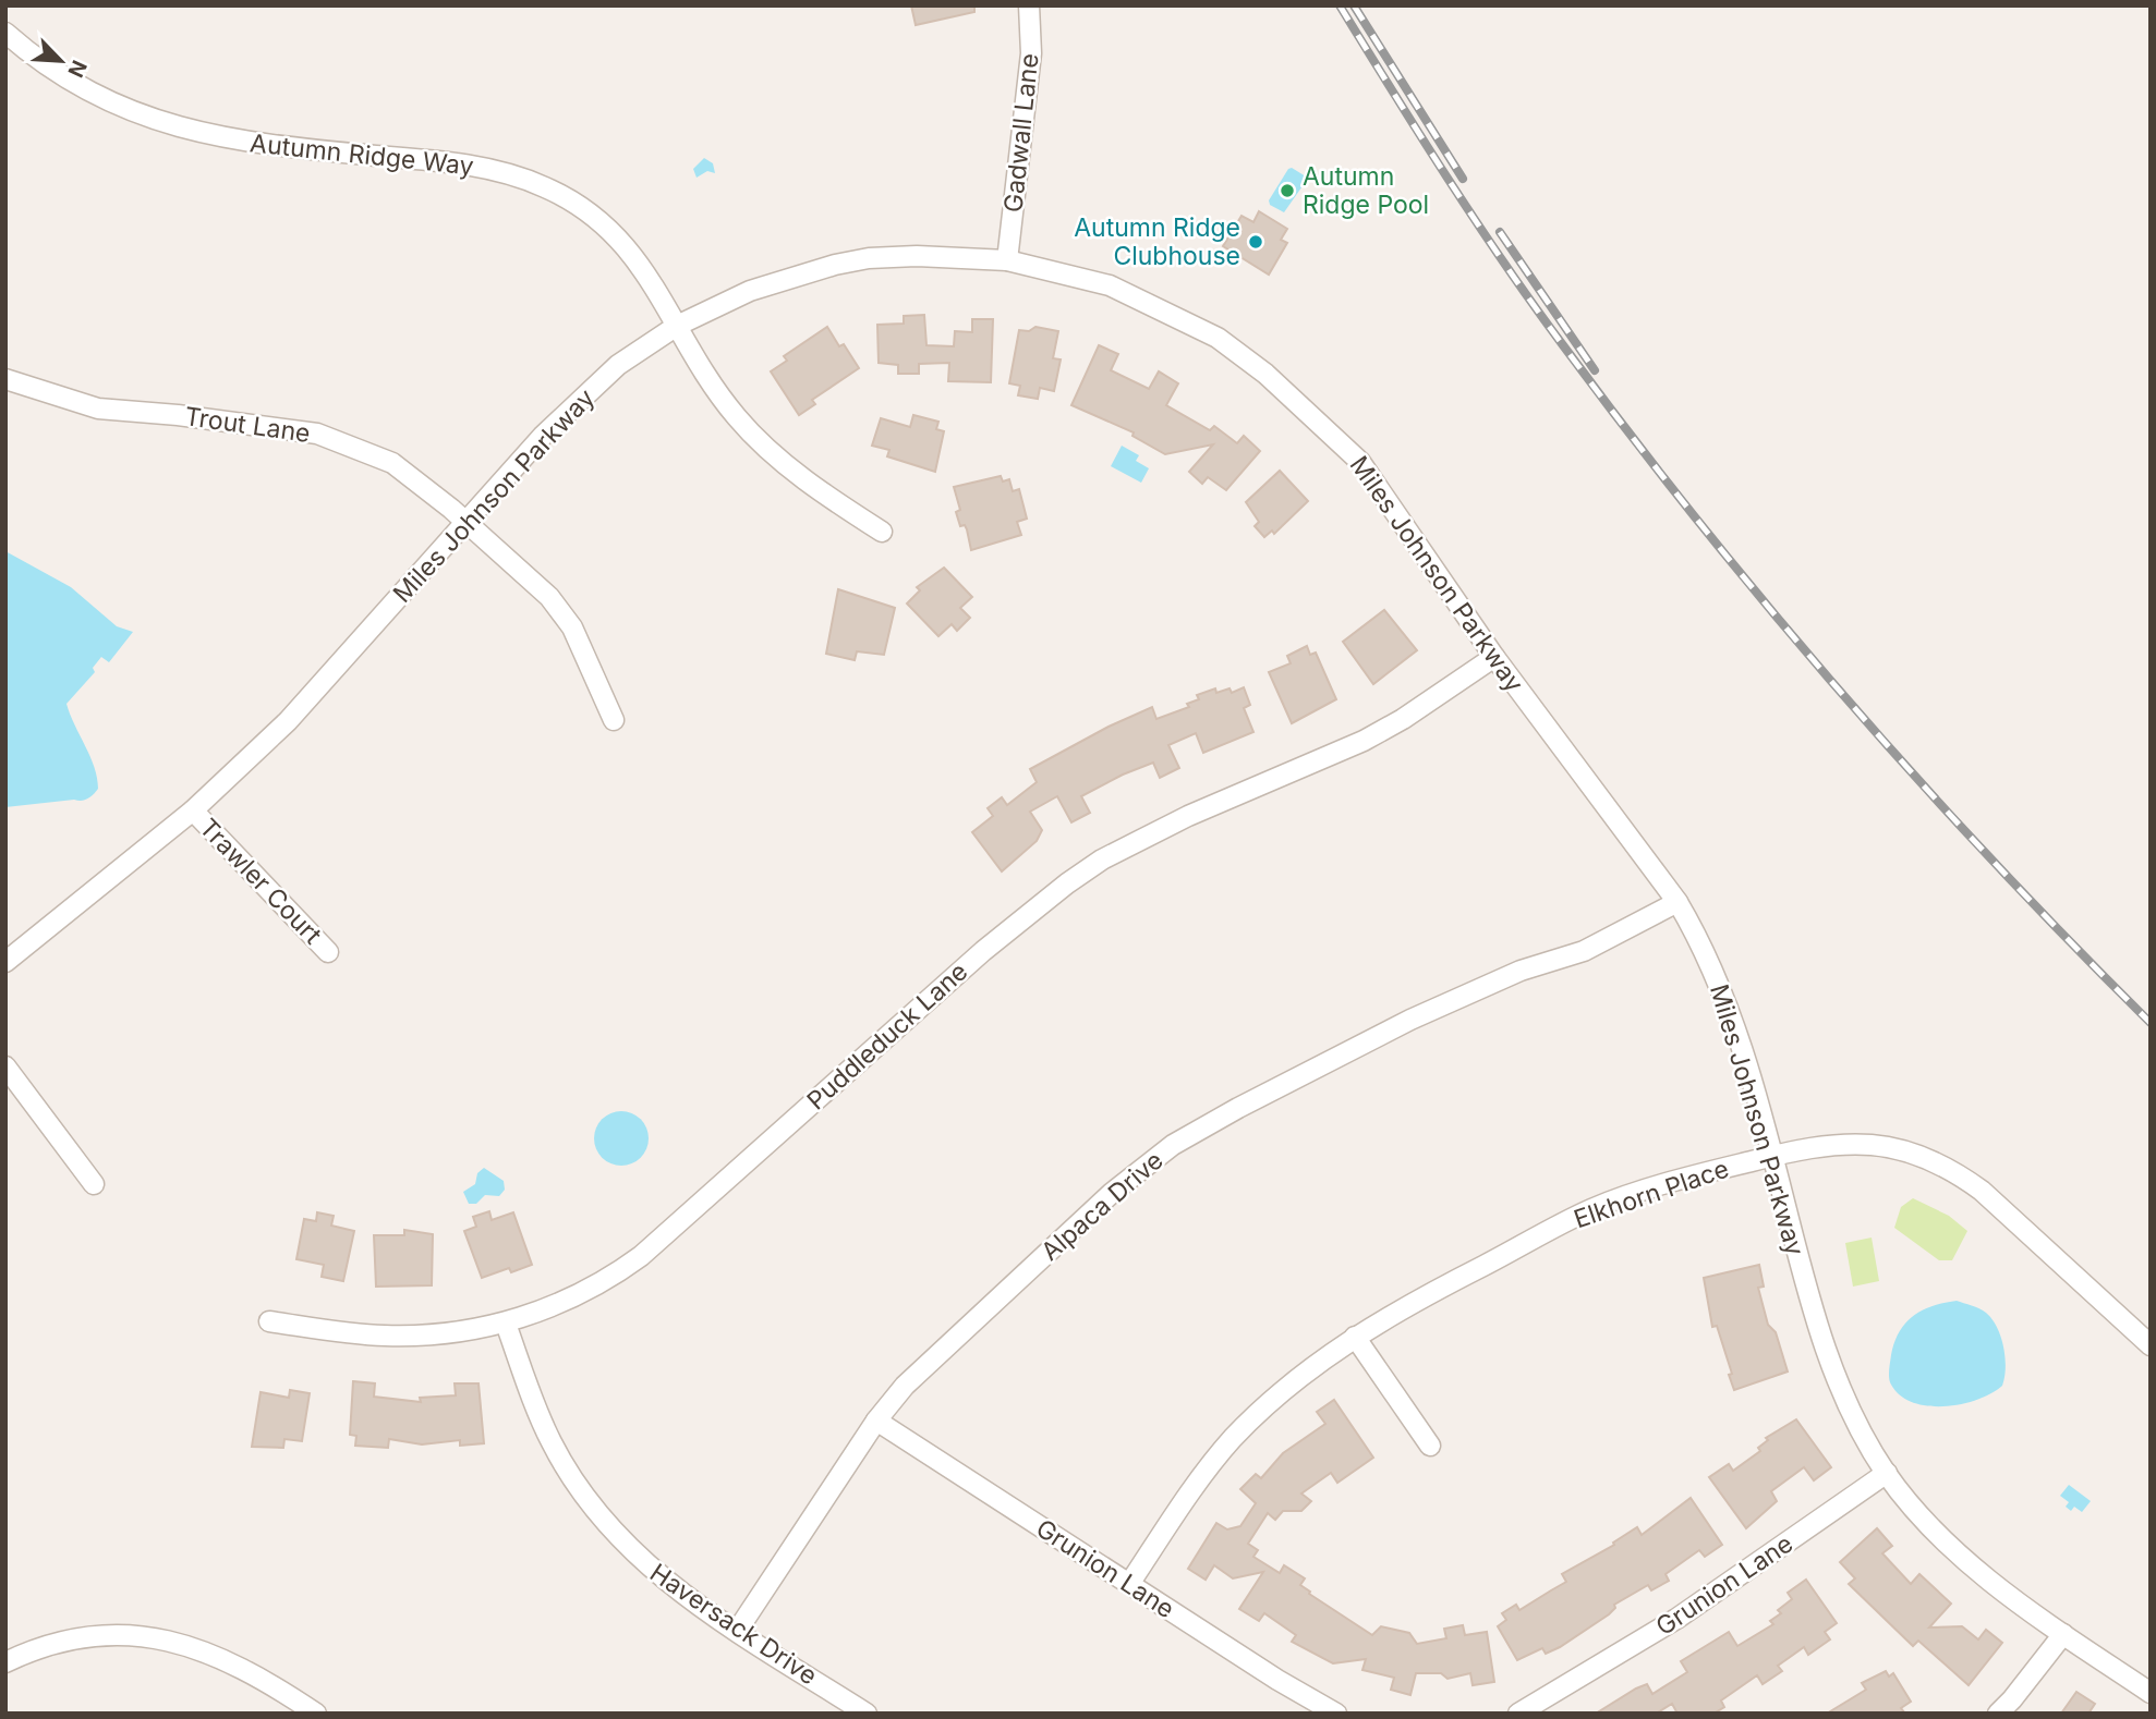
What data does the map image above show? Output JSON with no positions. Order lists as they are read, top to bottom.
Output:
{
  "streets": {
    "street": [
      "Gadwall Lane",
      "Autumn Ridge Way",
      "Trout Lane",
      "Miles Johnson Parkway",
      "Trawler Court",
      "Puddleduck Lane",
      "Elkhorn Place",
      "Alpaca Drive",
      "Grunion Lane",
      "Haversack Drive"
    ]
  },
  "crossings": [
    ["Gadwall Lane", "Miles Johnson Parkway"],
    ["Autumn Ridge Way", "Miles Johnson Parkway"],
    ["Trout Lane", "Miles Johnson Parkway"],
    ["Miles Johnson Parkway", "Trawler Court"],
    ["Miles Johnson Parkway", "Puddleduck Lane"],
    ["Miles Johnson Parkway", "Elkhorn Place"],
    ["Miles Johnson Parkway", "Alpaca Drive"],
    ["Miles Johnson Parkway", "Grunion Lane"],
    ["Puddleduck Lane", "Haversack Drive"],
    ["Elkhorn Place", "Grunion Lane"],
    ["Alpaca Drive", "Grunion Lane"],
    ["Alpaca Drive", "Haversack Drive"]
  ],
  "places": ["Autumn Ridge Pool", "Autumn Ridge Clubhouse"],
  "north": "bottom right"
}
